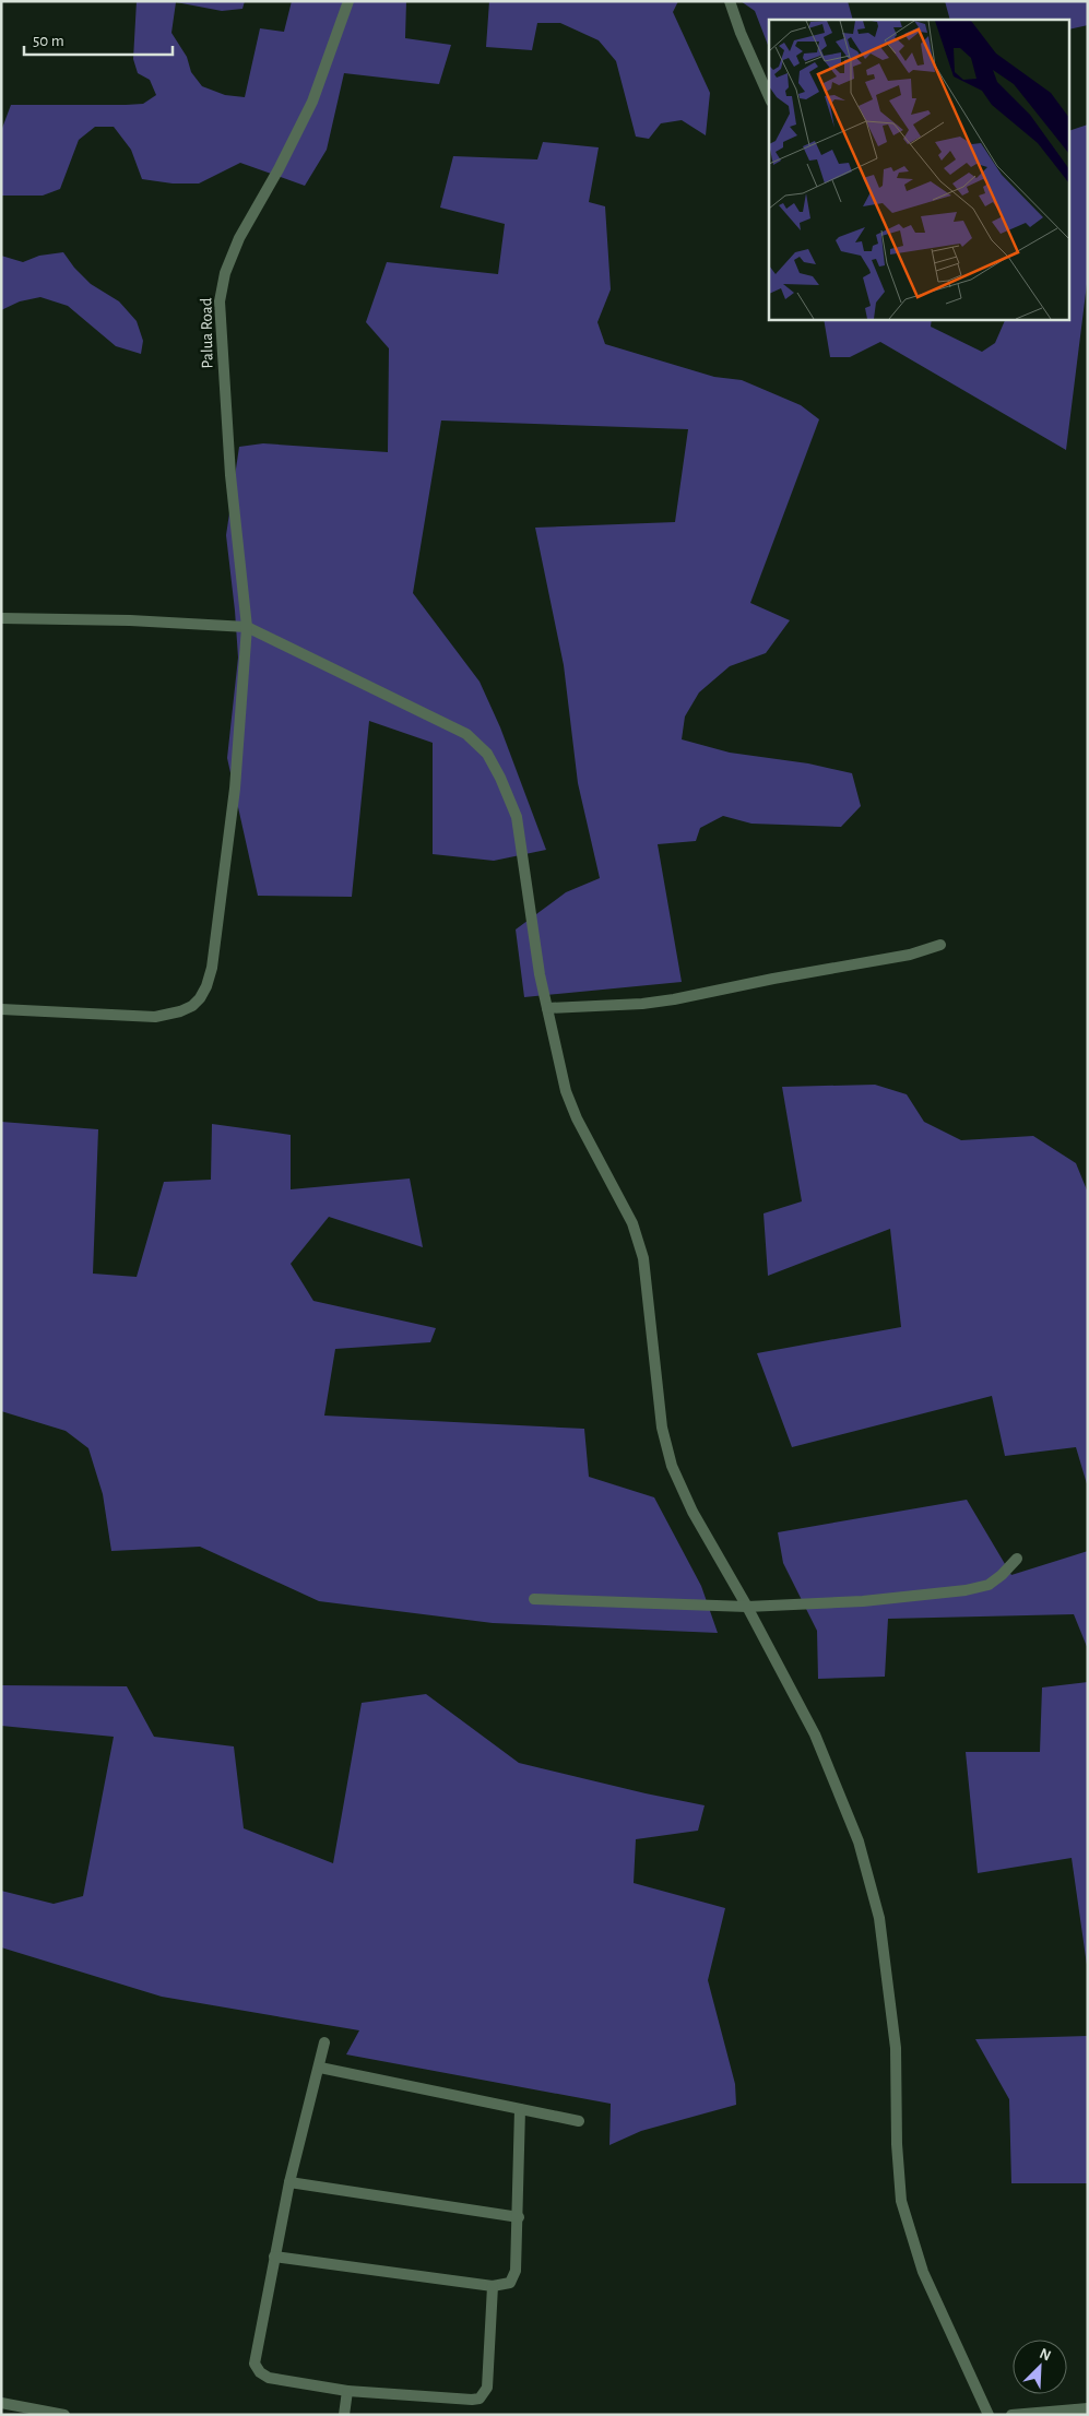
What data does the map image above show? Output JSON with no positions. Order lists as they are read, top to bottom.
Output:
{
  "streets": {
    "street": ["Palua Road"]
  },
  "scale_bar": "50 m",
  "north": "top right"
}
